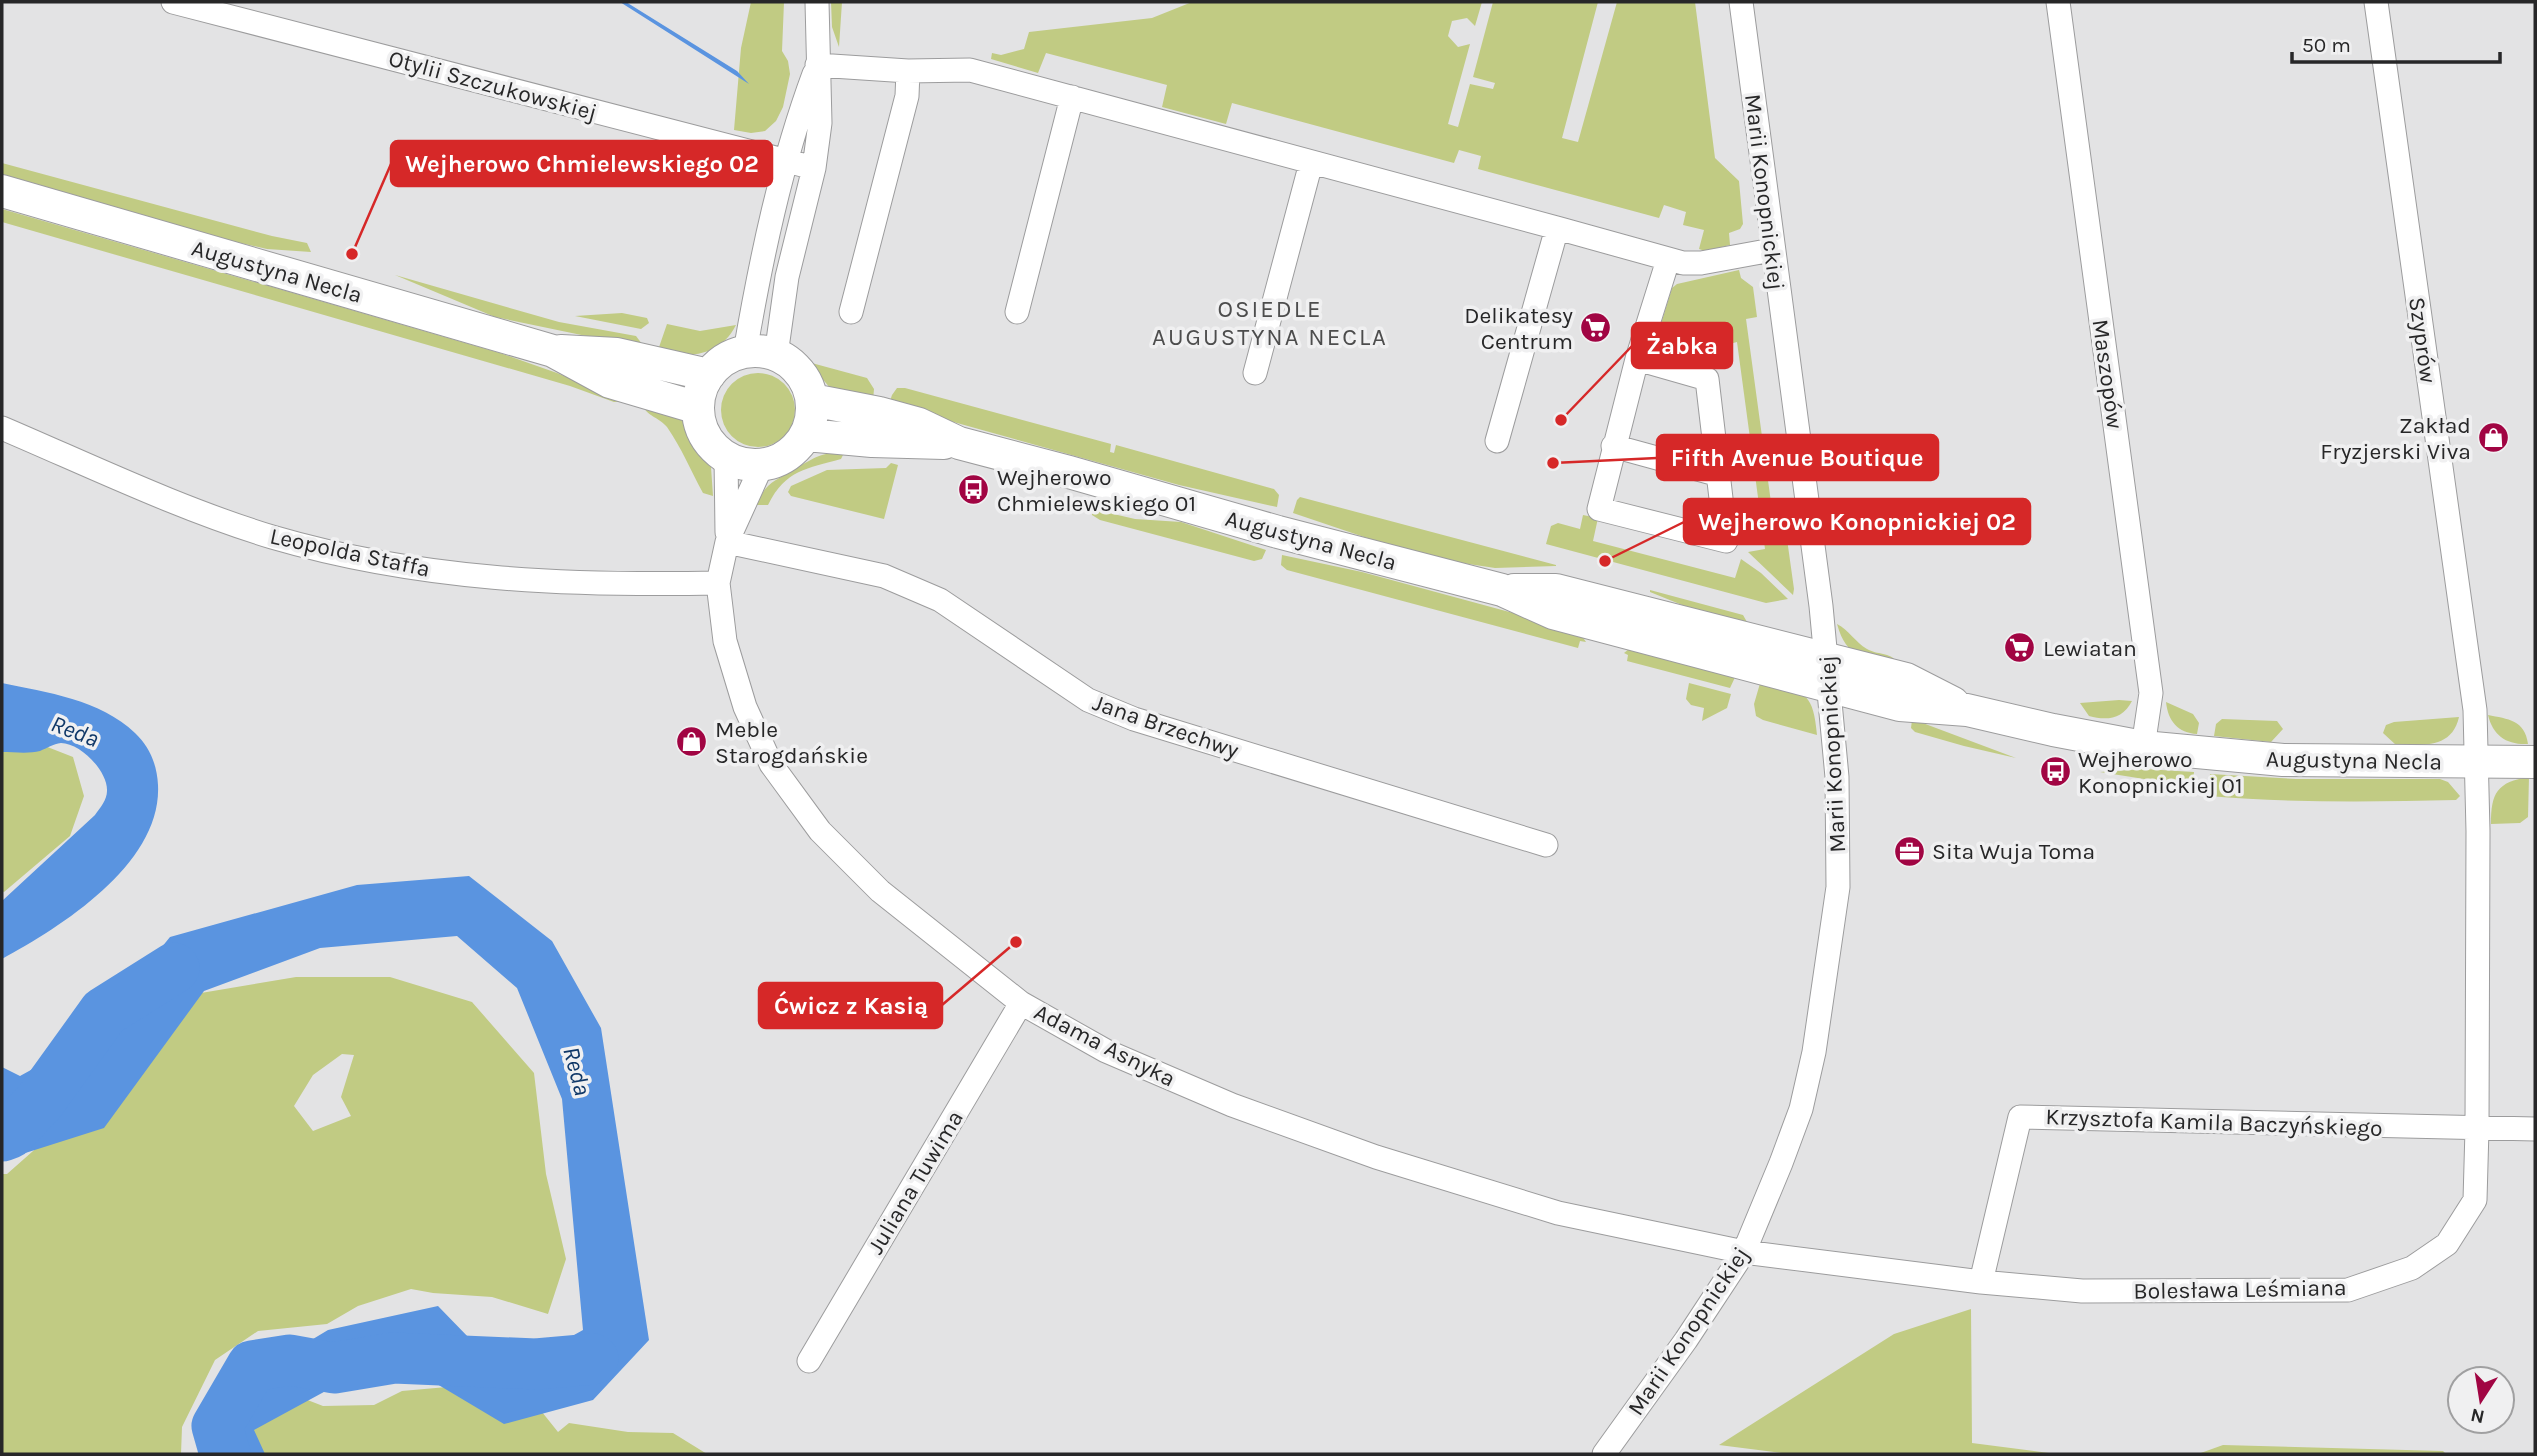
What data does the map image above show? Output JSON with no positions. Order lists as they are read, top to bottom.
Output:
{
  "streets": {
    "main road": ["Augustyna Necla"],
    "street": [
      "Otylii Szczukowskiej",
      "Marii Konopnickiej",
      "Szyprów",
      "Maszopów",
      "Leopolda Staffa",
      "Jana Brzechwy",
      "Adama Asnyka",
      "Krzysztofa Kamila Baczyńskiego",
      "Juliana Tuwima",
      "Bolesława Leśmiana"
    ]
  },
  "crossings": [
    ["Marii Konopnickiej", "Augustyna Necla"],
    ["Marii Konopnickiej", "Adama Asnyka"],
    ["Marii Konopnickiej", "Bolesława Leśmiana"],
    ["Augustyna Necla", "Szyprów"],
    ["Augustyna Necla", "Maszopów"],
    ["Augustyna Necla", "Adama Asnyka"],
    ["Augustyna Necla", "Bolesława Leśmiana"],
    ["Szyprów", "Bolesława Leśmiana"],
    ["Leopolda Staffa", "Adama Asnyka"],
    ["Jana Brzechwy", "Adama Asnyka"],
    ["Adama Asnyka", "Juliana Tuwima"],
    ["Adama Asnyka", "Bolesława Leśmiana"],
    ["Krzysztofa Kamila Baczyńskiego", "Bolesława Leśmiana"]
  ],
  "districts": ["OSIEDLE AUGUSTYNA NECLA"],
  "water": ["Reda"],
  "places": {
    "other": [
      "Wejherowo Chmielewskiego 02",
      "Żabka",
      "Fifth Avenue Boutique",
      "Wejherowo Konopnickiej 02",
      "Ćwicz z Kasią"
    ],
    "supermarket": ["Delikatesy Centrum", "Lewiatan"],
    "shop": ["Zakład Fryzjerski Viva", "Meble Starogdańskie"],
    "bus stop": ["Wejherowo Chmielewskiego 01", "Wejherowo Konopnickiej 01"],
    "office": ["Sita Wuja Toma"]
  },
  "scale_bar": "50 m",
  "north": "bottom"
}
